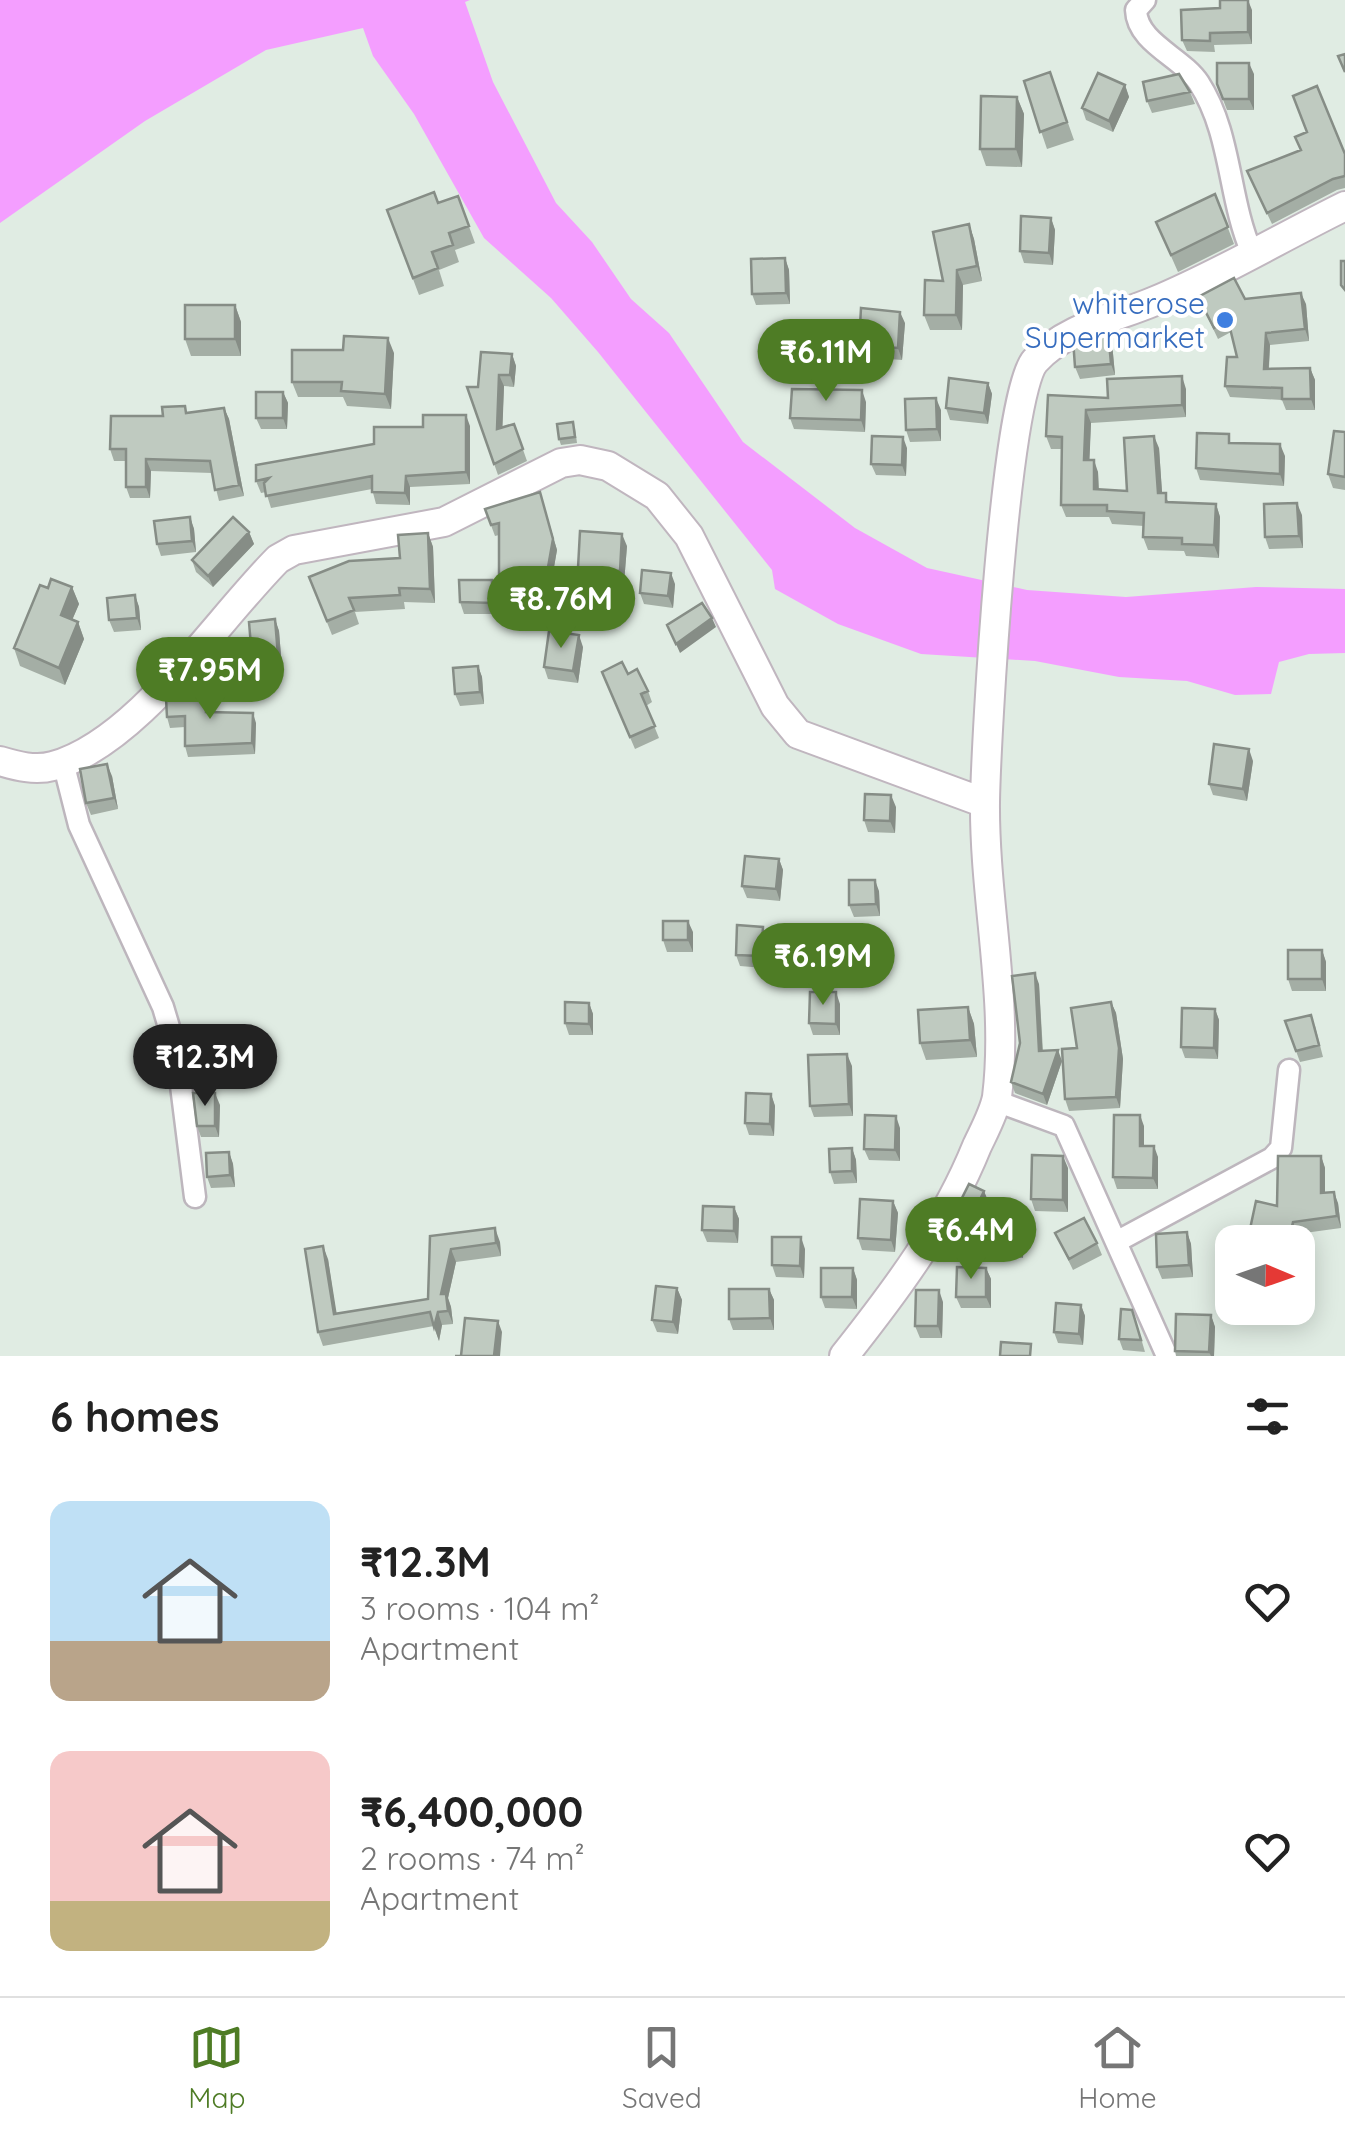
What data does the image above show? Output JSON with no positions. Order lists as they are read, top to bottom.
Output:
{
  "places": ["whiterose Supermarket"],
  "north": "right",
  "page": {
    "price": [
      "₹6.11M",
      "₹8.76M",
      "₹7.95M",
      "₹6.19M",
      "₹12.3M",
      "₹6.4M"
    ],
    "heading": "6 homes",
    "list": [
      {
        "name": "₹12.3M",
        "note": "3 rooms · 104 m² · Apartment"
      },
      {
        "name": "₹6,400,000",
        "note": "2 rooms · 74 m² · Apartment"
      }
    ],
    "tabs": ["Map", "Saved", "Home"]
  }
}
